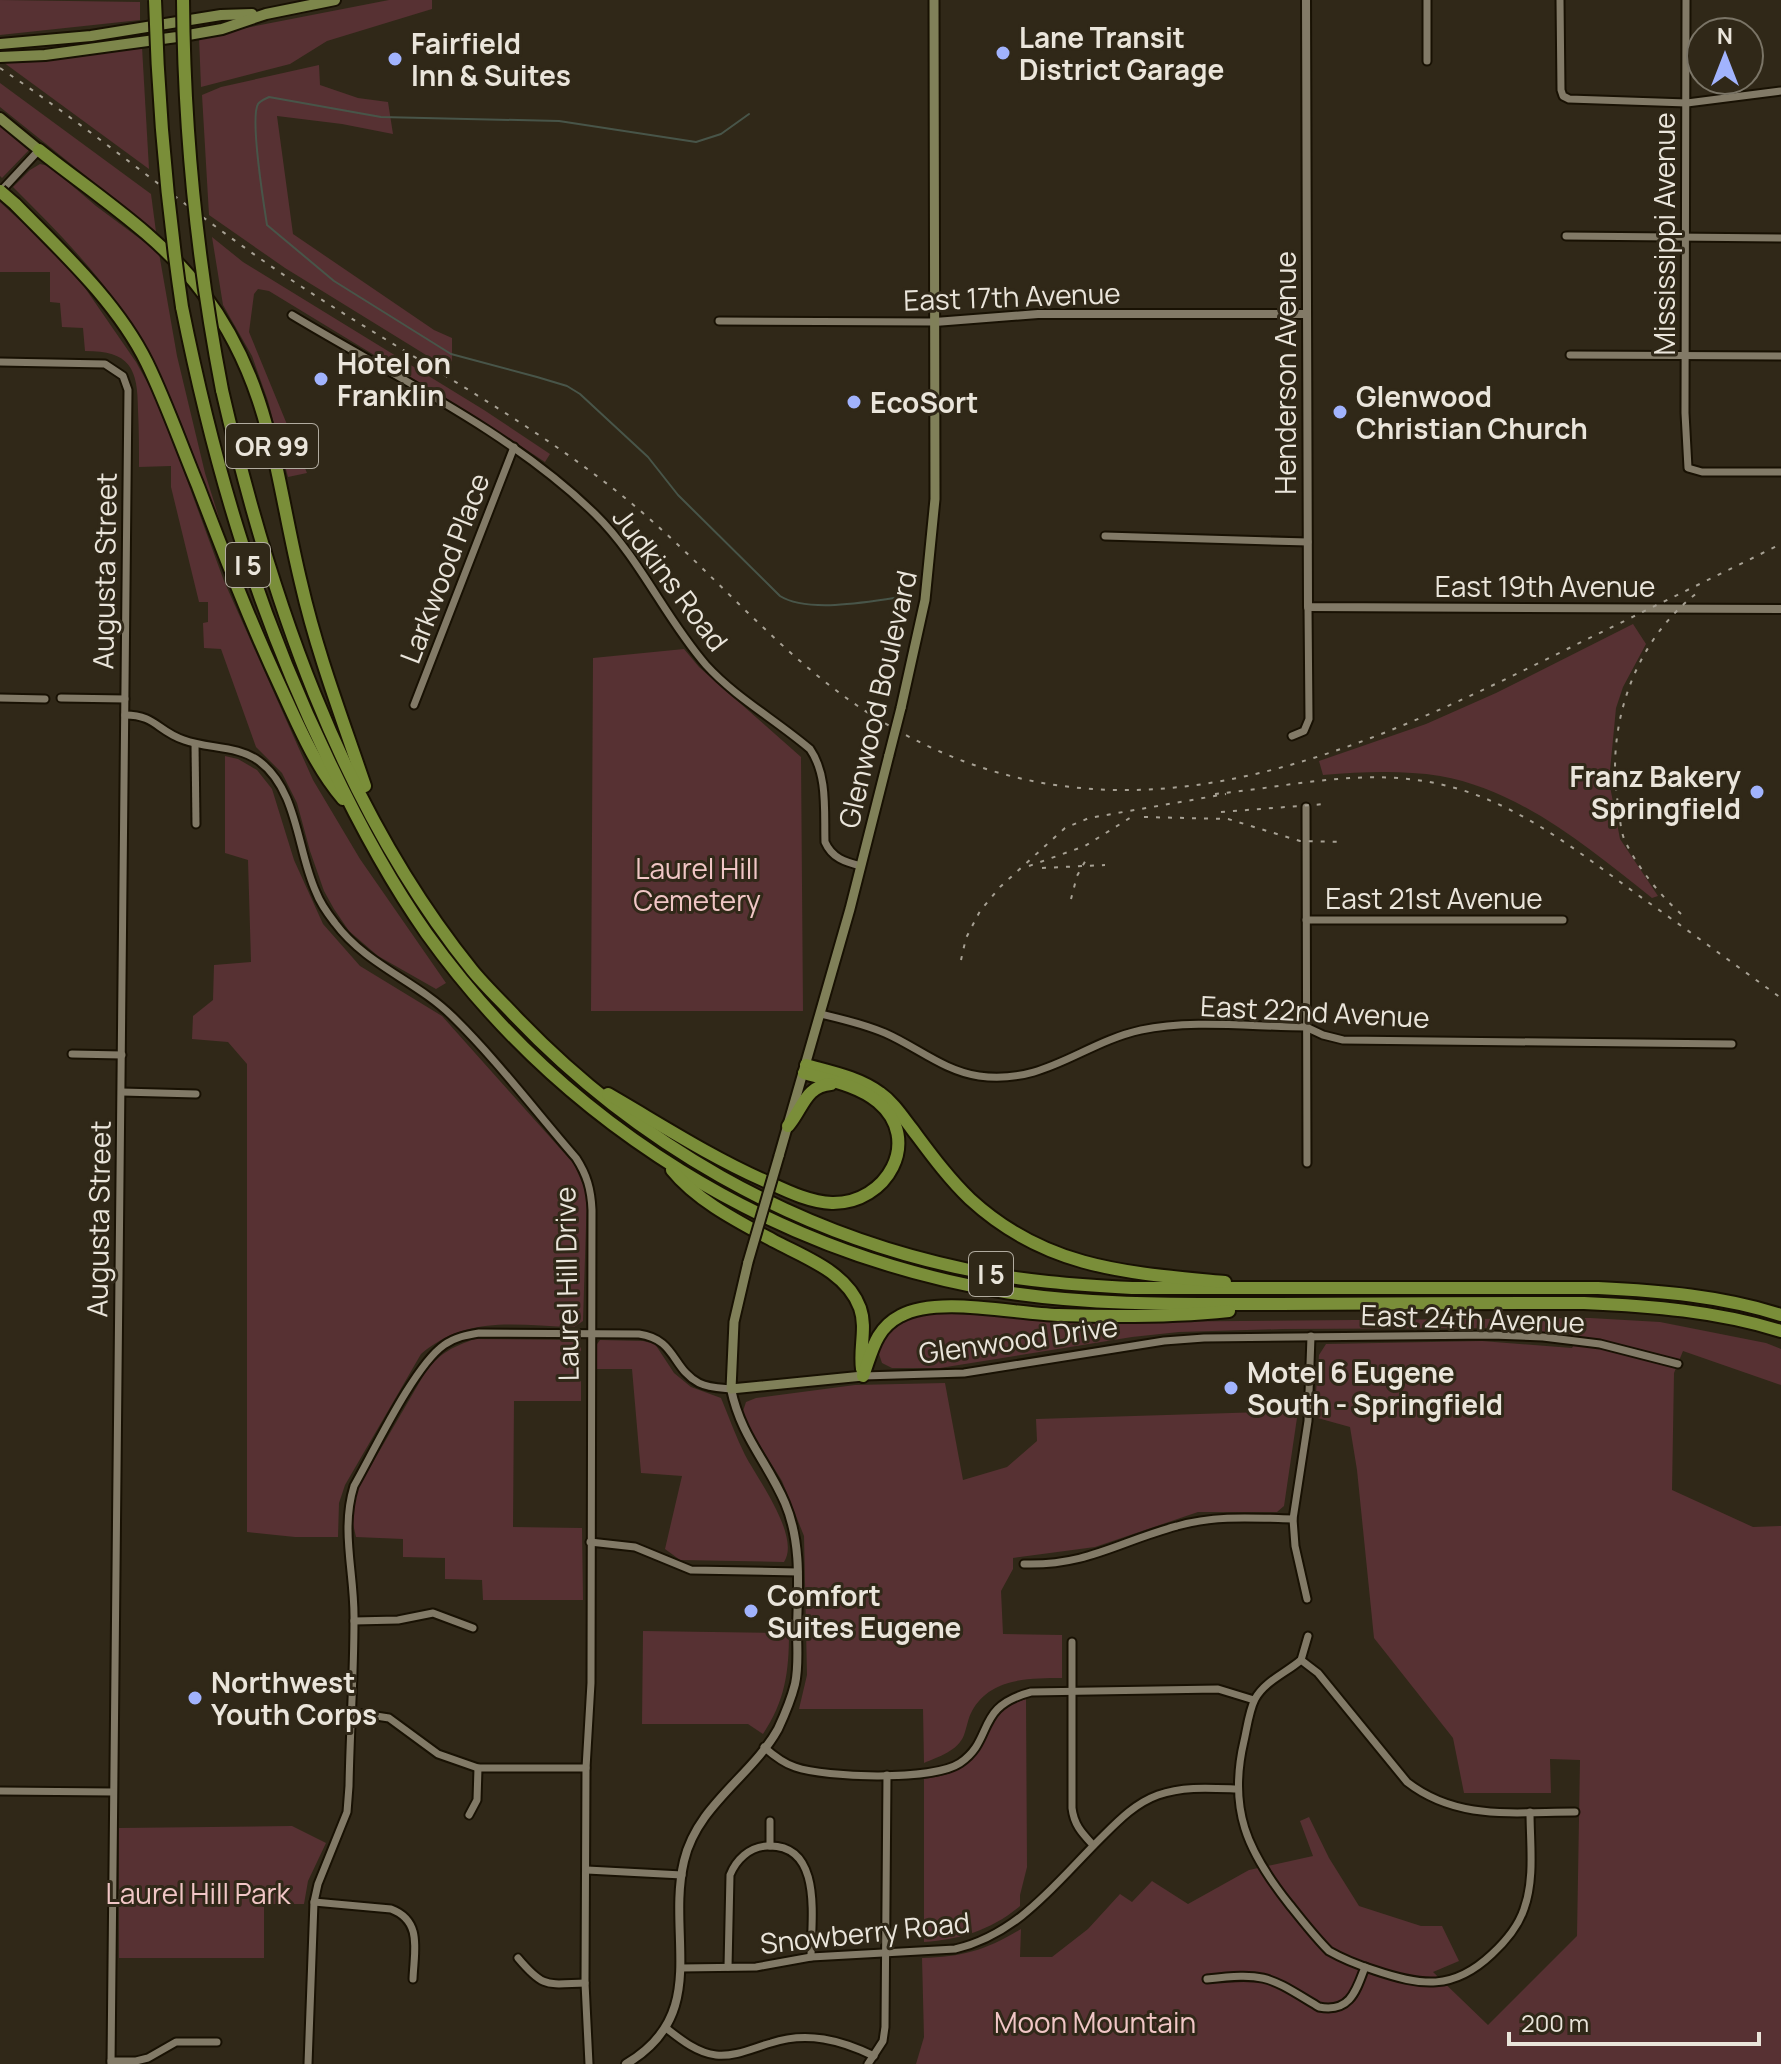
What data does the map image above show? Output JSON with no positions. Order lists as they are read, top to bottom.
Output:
{
  "streets": {
    "highway": ["OR 99", "I 5"],
    "main road": ["Glenwood Boulevard", "Glenwood Drive"],
    "street": [
      "Mississippi Avenue",
      "East 17th Avenue",
      "Henderson Avenue",
      "Larkwood Place",
      "Augusta Street",
      "Judkins Road",
      "East 19th Avenue",
      "East 21st Avenue",
      "East 22nd Avenue",
      "Laurel Hill Drive",
      "East 24th Avenue",
      "Snowberry Road"
    ]
  },
  "crossings": [
    ["East 17th Avenue", "Henderson Avenue"],
    ["East 17th Avenue", "Glenwood Boulevard"],
    ["Henderson Avenue", "East 19th Avenue"],
    ["OR 99", "I 5"],
    ["Larkwood Place", "Judkins Road"],
    ["Augusta Street", "Laurel Hill Drive"],
    ["Judkins Road", "Glenwood Boulevard"],
    ["Glenwood Boulevard", "East 22nd Avenue"],
    ["Glenwood Boulevard", "Glenwood Drive"],
    ["East 24th Avenue", "Glenwood Drive"]
  ],
  "parks": ["Laurel Hill Cemetery", "Laurel Hill Park", "Moon Mountain"],
  "places": [
    "Lane Transit District Garage",
    "Fairfield Inn & Suites",
    "Hotel on Franklin",
    "EcoSort",
    "Glenwood Christian Church",
    "Franz Bakery Springfield",
    "Motel 6 Eugene South - Springfield",
    "Comfort Suites Eugene",
    "Northwest Youth Corps"
  ],
  "scale_bar": "200 m",
  "north": "top"
}
